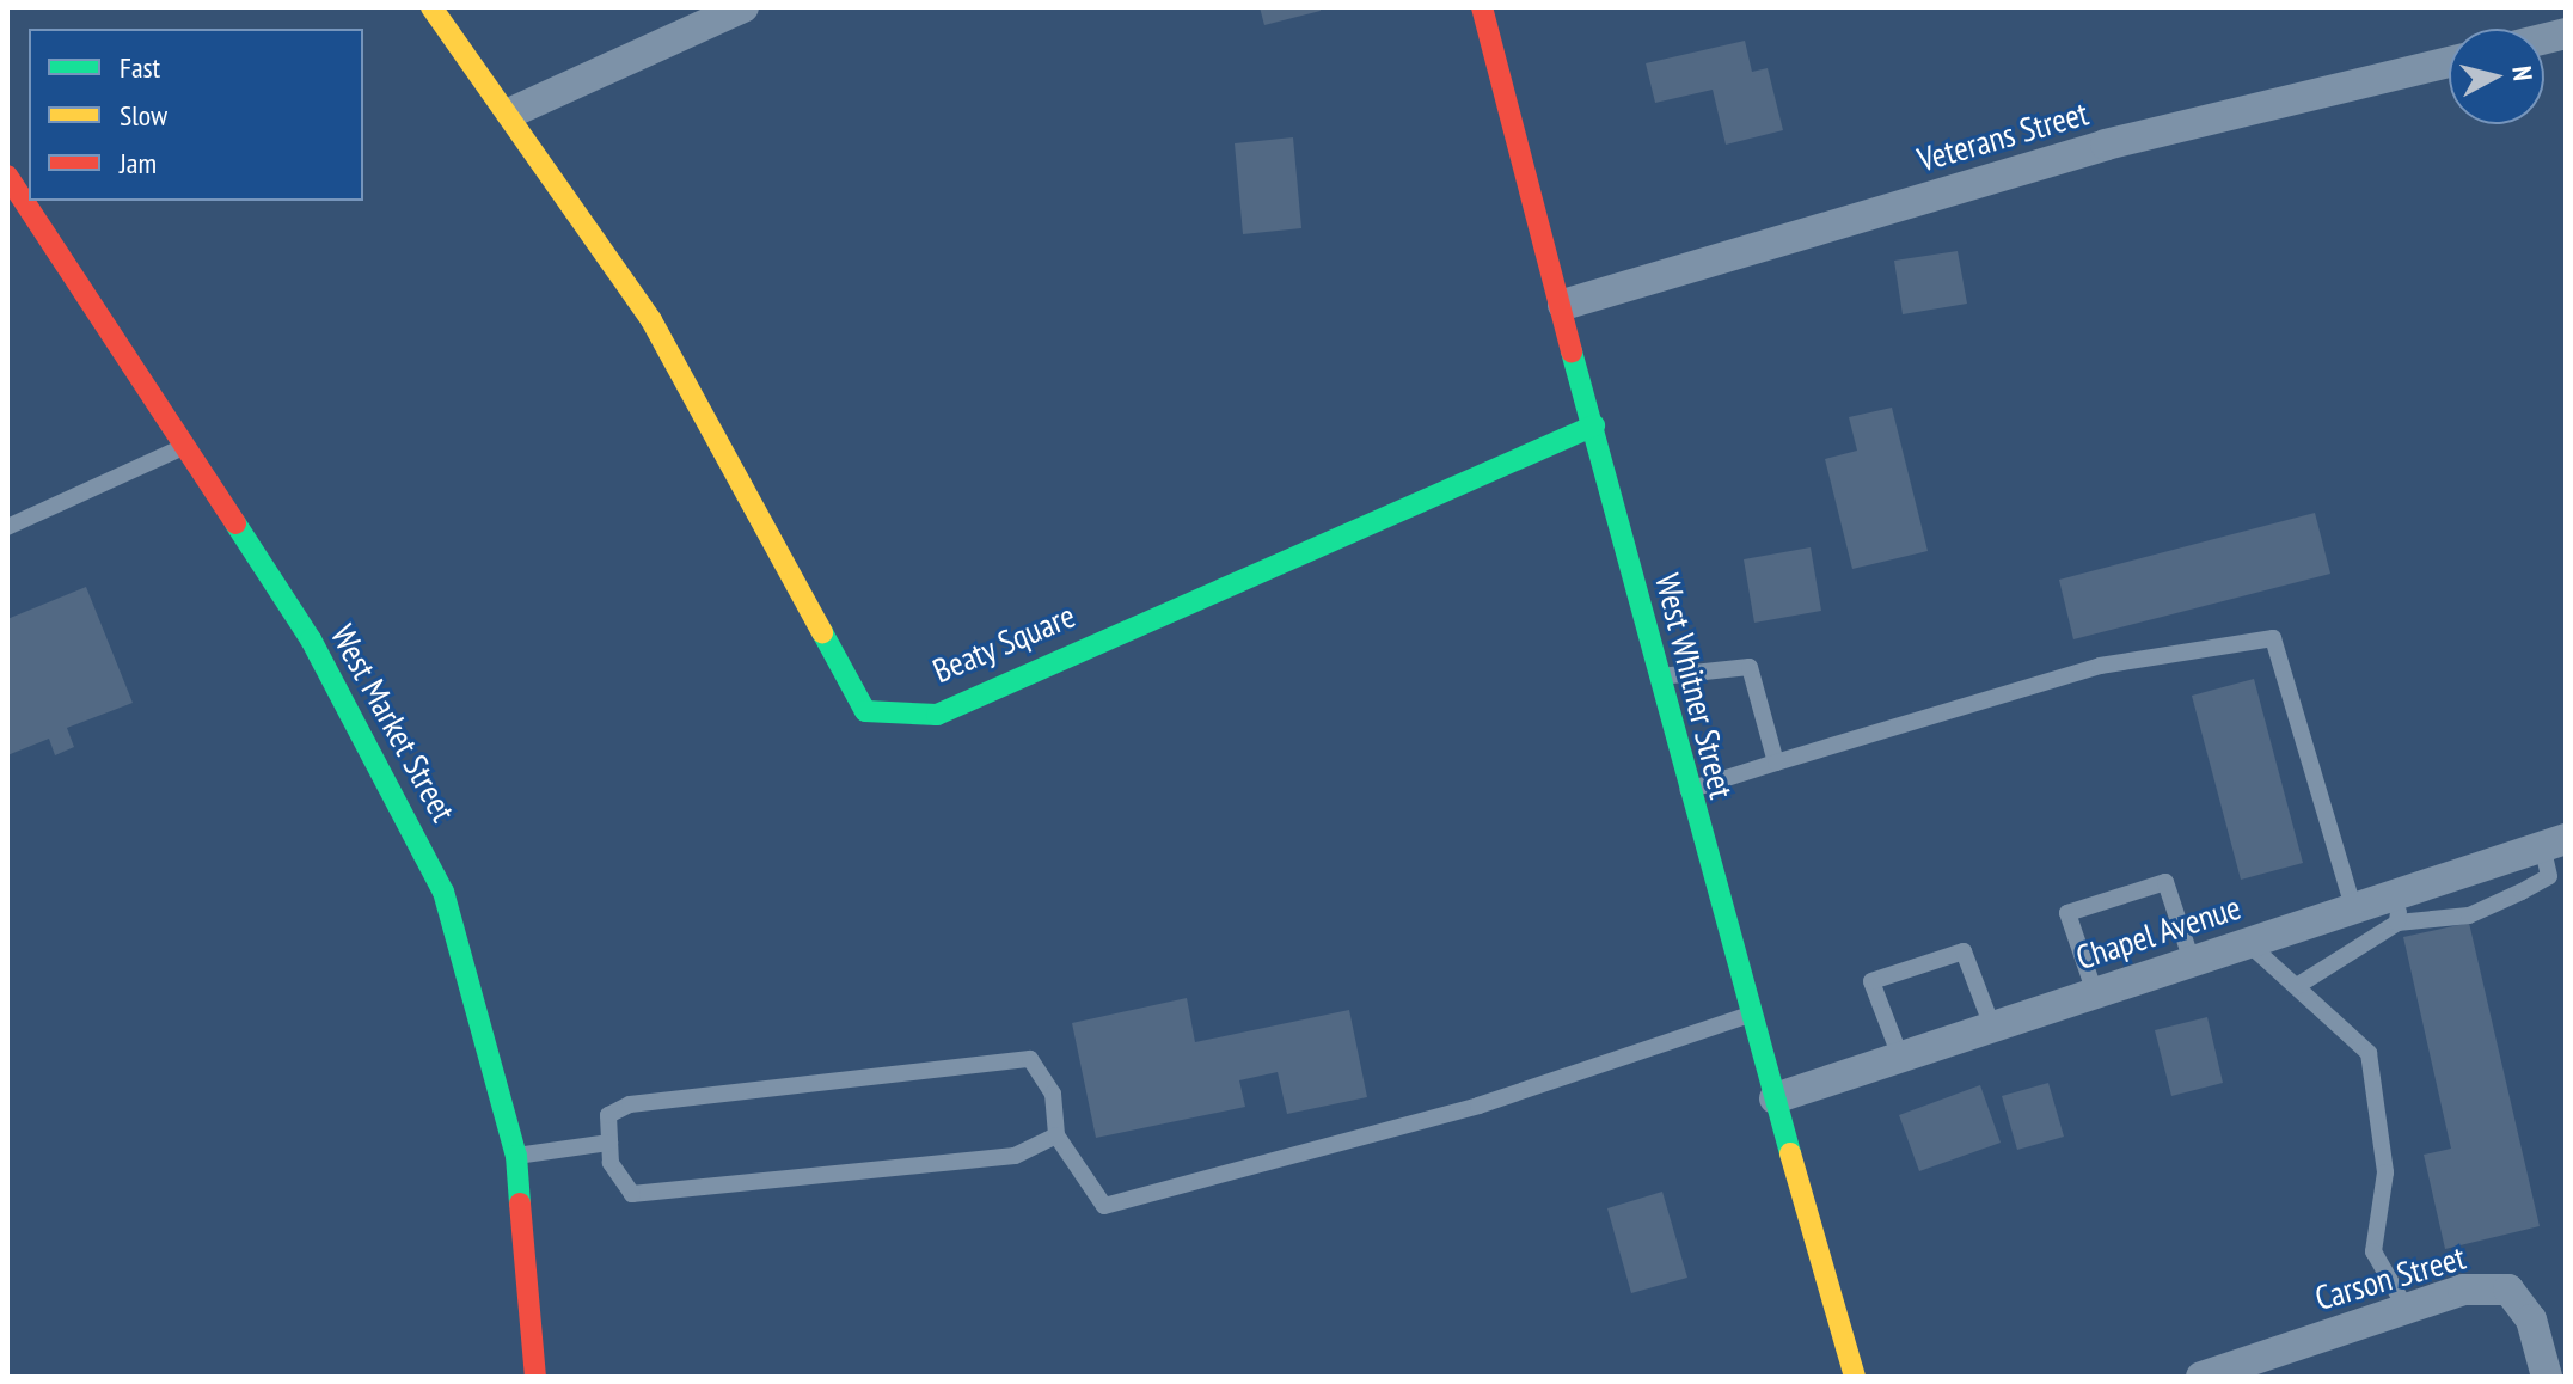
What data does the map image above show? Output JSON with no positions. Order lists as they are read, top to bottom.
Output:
{
  "streets": {
    "street": [
      "Veterans Street",
      "Beaty Square",
      "West Whitner Street",
      "West Market Street",
      "Chapel Avenue",
      "Carson Street"
    ]
  },
  "crossings": [
    ["Veterans Street", "West Whitner Street"],
    ["Beaty Square", "West Whitner Street"],
    ["West Whitner Street", "Chapel Avenue"]
  ],
  "legend": ["Fast", "Slow", "Jam"],
  "north": "right"
}
